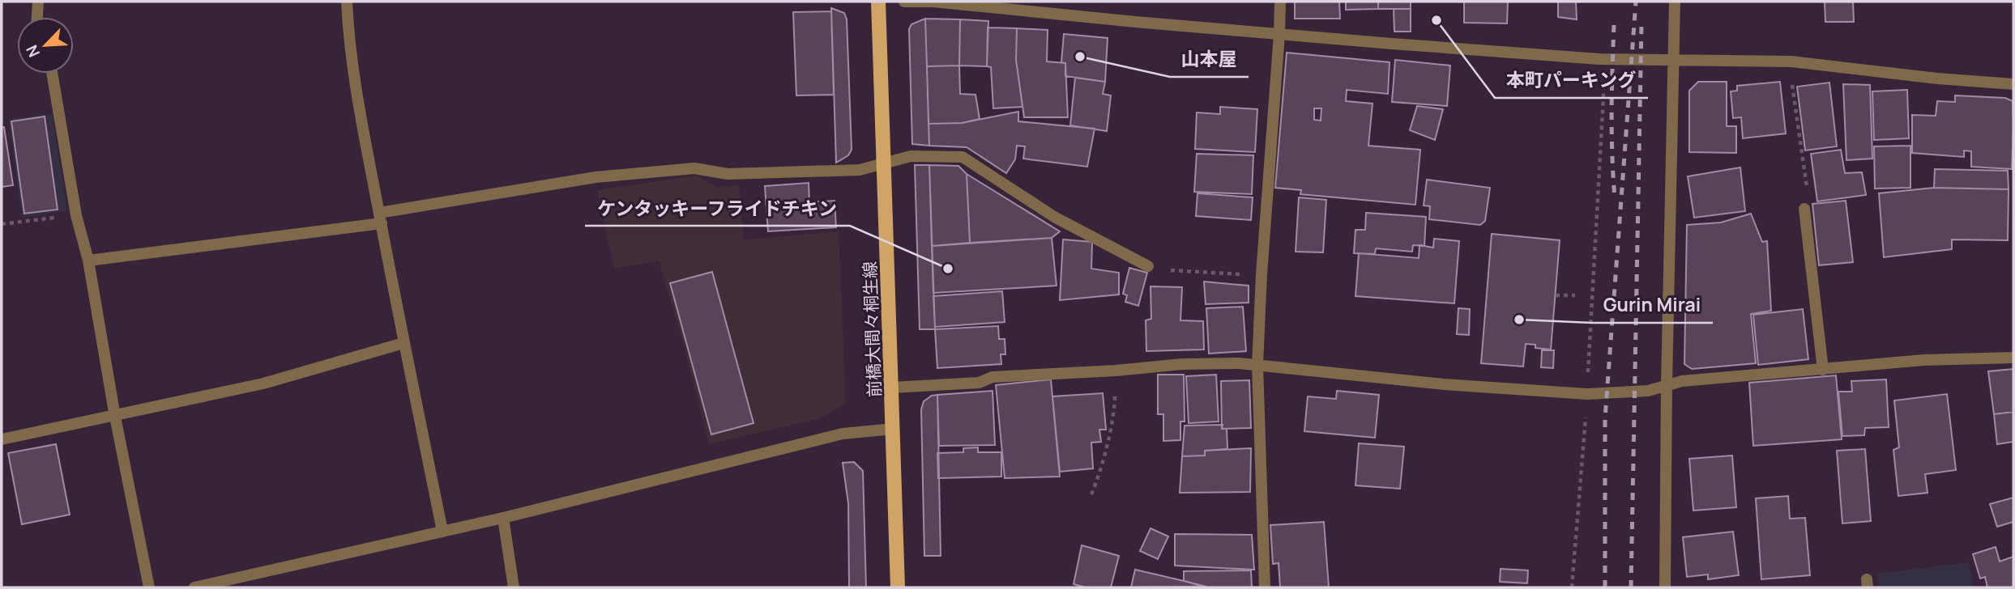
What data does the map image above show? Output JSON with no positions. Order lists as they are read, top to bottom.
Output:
{
  "streets": {
    "main road": ["前橋大間々桐生線"]
  },
  "places": [
    "本町パーキング",
    "山本屋",
    "ケンタッキーフライドチキン",
    "Gurin Mirai"
  ],
  "north": "bottom left"
}
